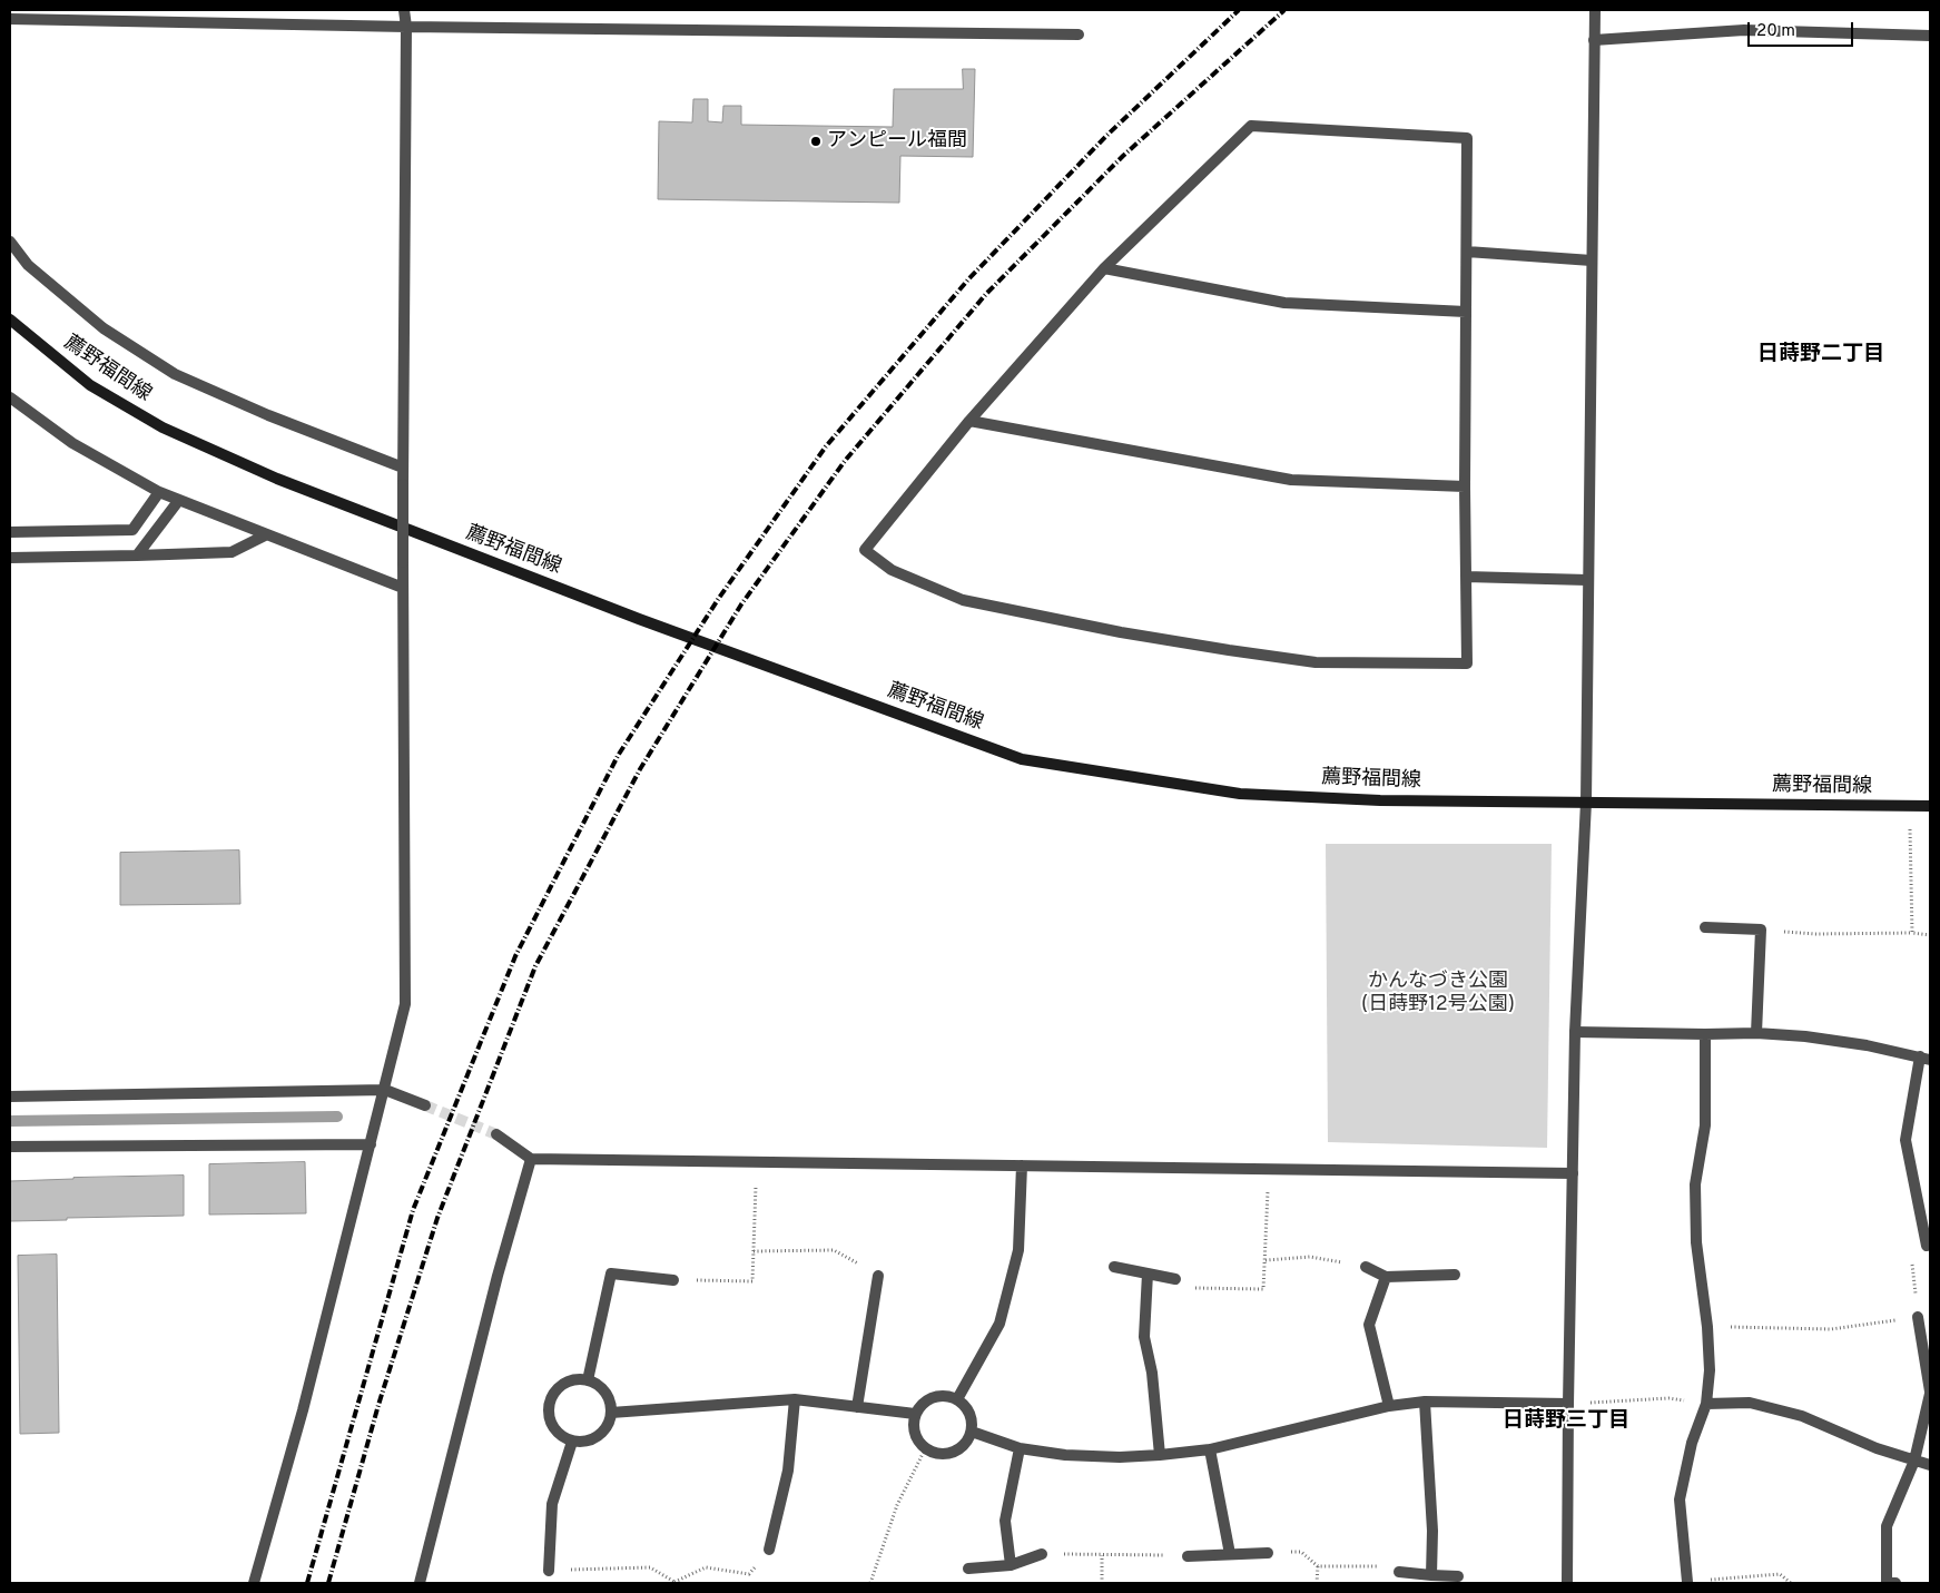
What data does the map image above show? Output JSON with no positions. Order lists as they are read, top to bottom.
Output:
{
  "streets": {
    "main road": ["薦野福間線"]
  },
  "districts": ["日蒔野二丁目", "日蒔野三丁目"],
  "parks": ["かんなづき公園 (日蒔野12号公園)"],
  "places": ["アンピール福間"],
  "scale_bar": "20 m"
}
